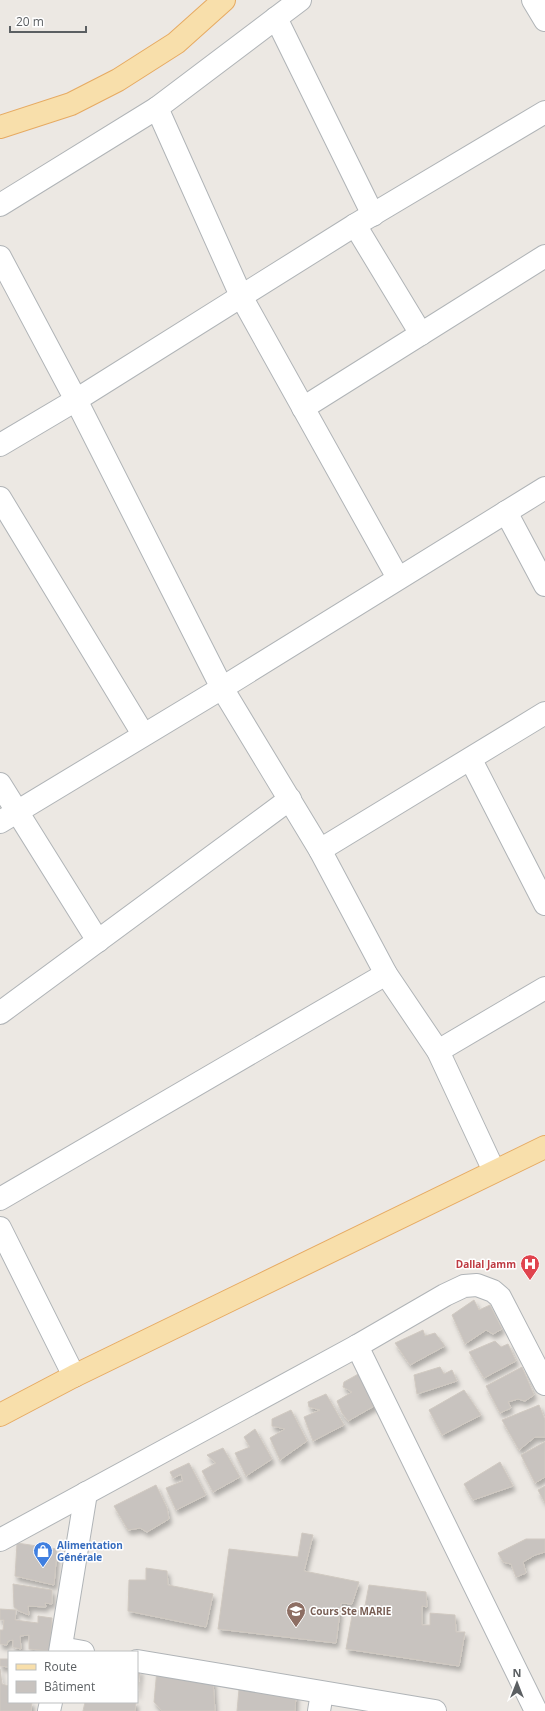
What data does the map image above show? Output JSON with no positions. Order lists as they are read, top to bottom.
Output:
{
  "places": {
    "hospital": ["Dallal Jamm"],
    "shop": ["Alimentation Générale"],
    "school or university": ["Cours Ste MARIE"]
  },
  "legend": ["Route", "Bâtiment"],
  "scale_bar": "20 m",
  "north": "top"
}
